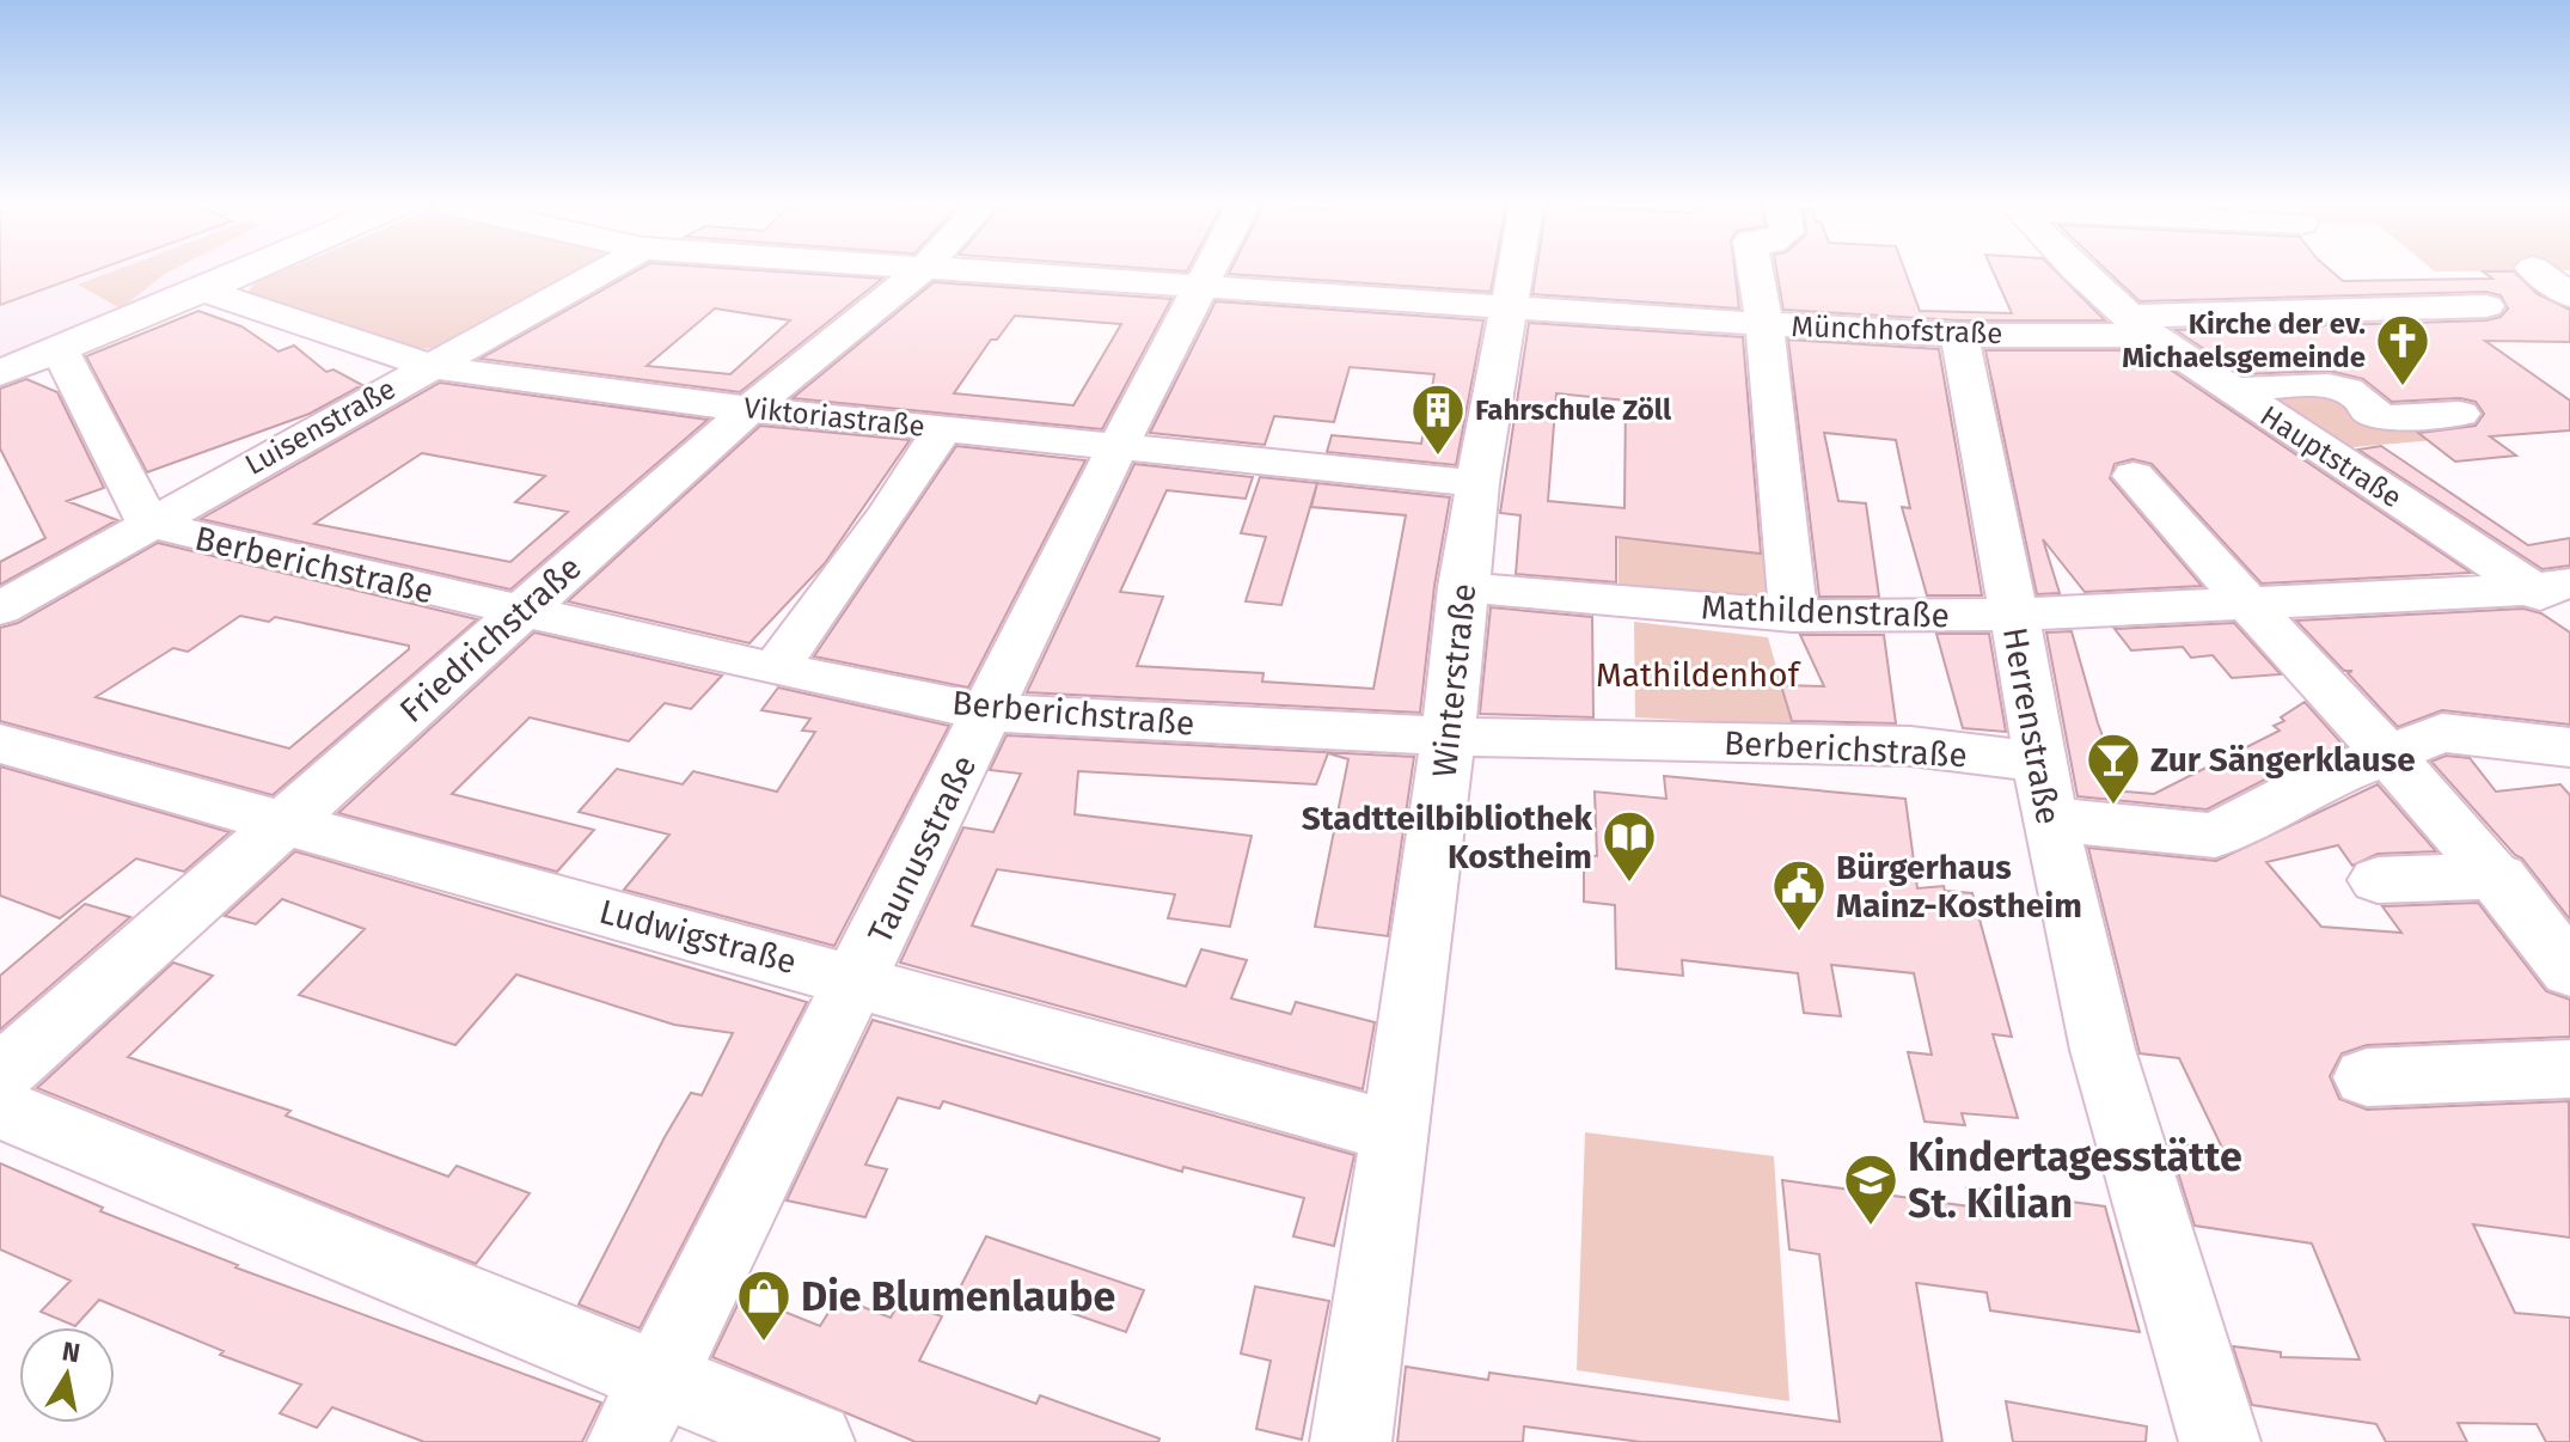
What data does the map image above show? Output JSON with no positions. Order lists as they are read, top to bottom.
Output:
{
  "streets": {
    "street": [
      "Münchhofstraße",
      "Viktoriastraße",
      "Luisenstraße",
      "Hauptstraße",
      "Berberichstraße",
      "Mathildenstraße",
      "Friedrichstraße",
      "Winterstraße",
      "Herrenstraße",
      "Taunusstraße",
      "Ludwigstraße"
    ]
  },
  "crossings": [
    ["Münchhofstraße", "Hauptstraße"],
    ["Münchhofstraße", "Winterstraße"],
    ["Münchhofstraße", "Herrenstraße"],
    ["Münchhofstraße", "Taunusstraße"],
    ["Viktoriastraße", "Luisenstraße"],
    ["Viktoriastraße", "Friedrichstraße"],
    ["Viktoriastraße", "Winterstraße"],
    ["Viktoriastraße", "Taunusstraße"],
    ["Luisenstraße", "Berberichstraße"],
    ["Hauptstraße", "Mathildenstraße"],
    ["Berberichstraße", "Friedrichstraße"],
    ["Berberichstraße", "Winterstraße"],
    ["Berberichstraße", "Herrenstraße"],
    ["Berberichstraße", "Taunusstraße"],
    ["Mathildenstraße", "Winterstraße"],
    ["Mathildenstraße", "Herrenstraße"],
    ["Friedrichstraße", "Ludwigstraße"],
    ["Winterstraße", "Ludwigstraße"],
    ["Taunusstraße", "Ludwigstraße"]
  ],
  "parks": ["Mathildenhof"],
  "places": {
    "church": ["Kirche der ev. Michaelsgemeinde"],
    "building": ["Fahrschule Zöll"],
    "bar": ["Zur Sängerklause"],
    "library": ["Stadtteilbibliothek Kostheim"],
    "public building": ["Bürgerhaus Mainz-Kostheim"],
    "school or university": ["Kindertagesstätte St. Kilian"],
    "shop": ["Die Blumenlaube"]
  },
  "north": "top"
}
